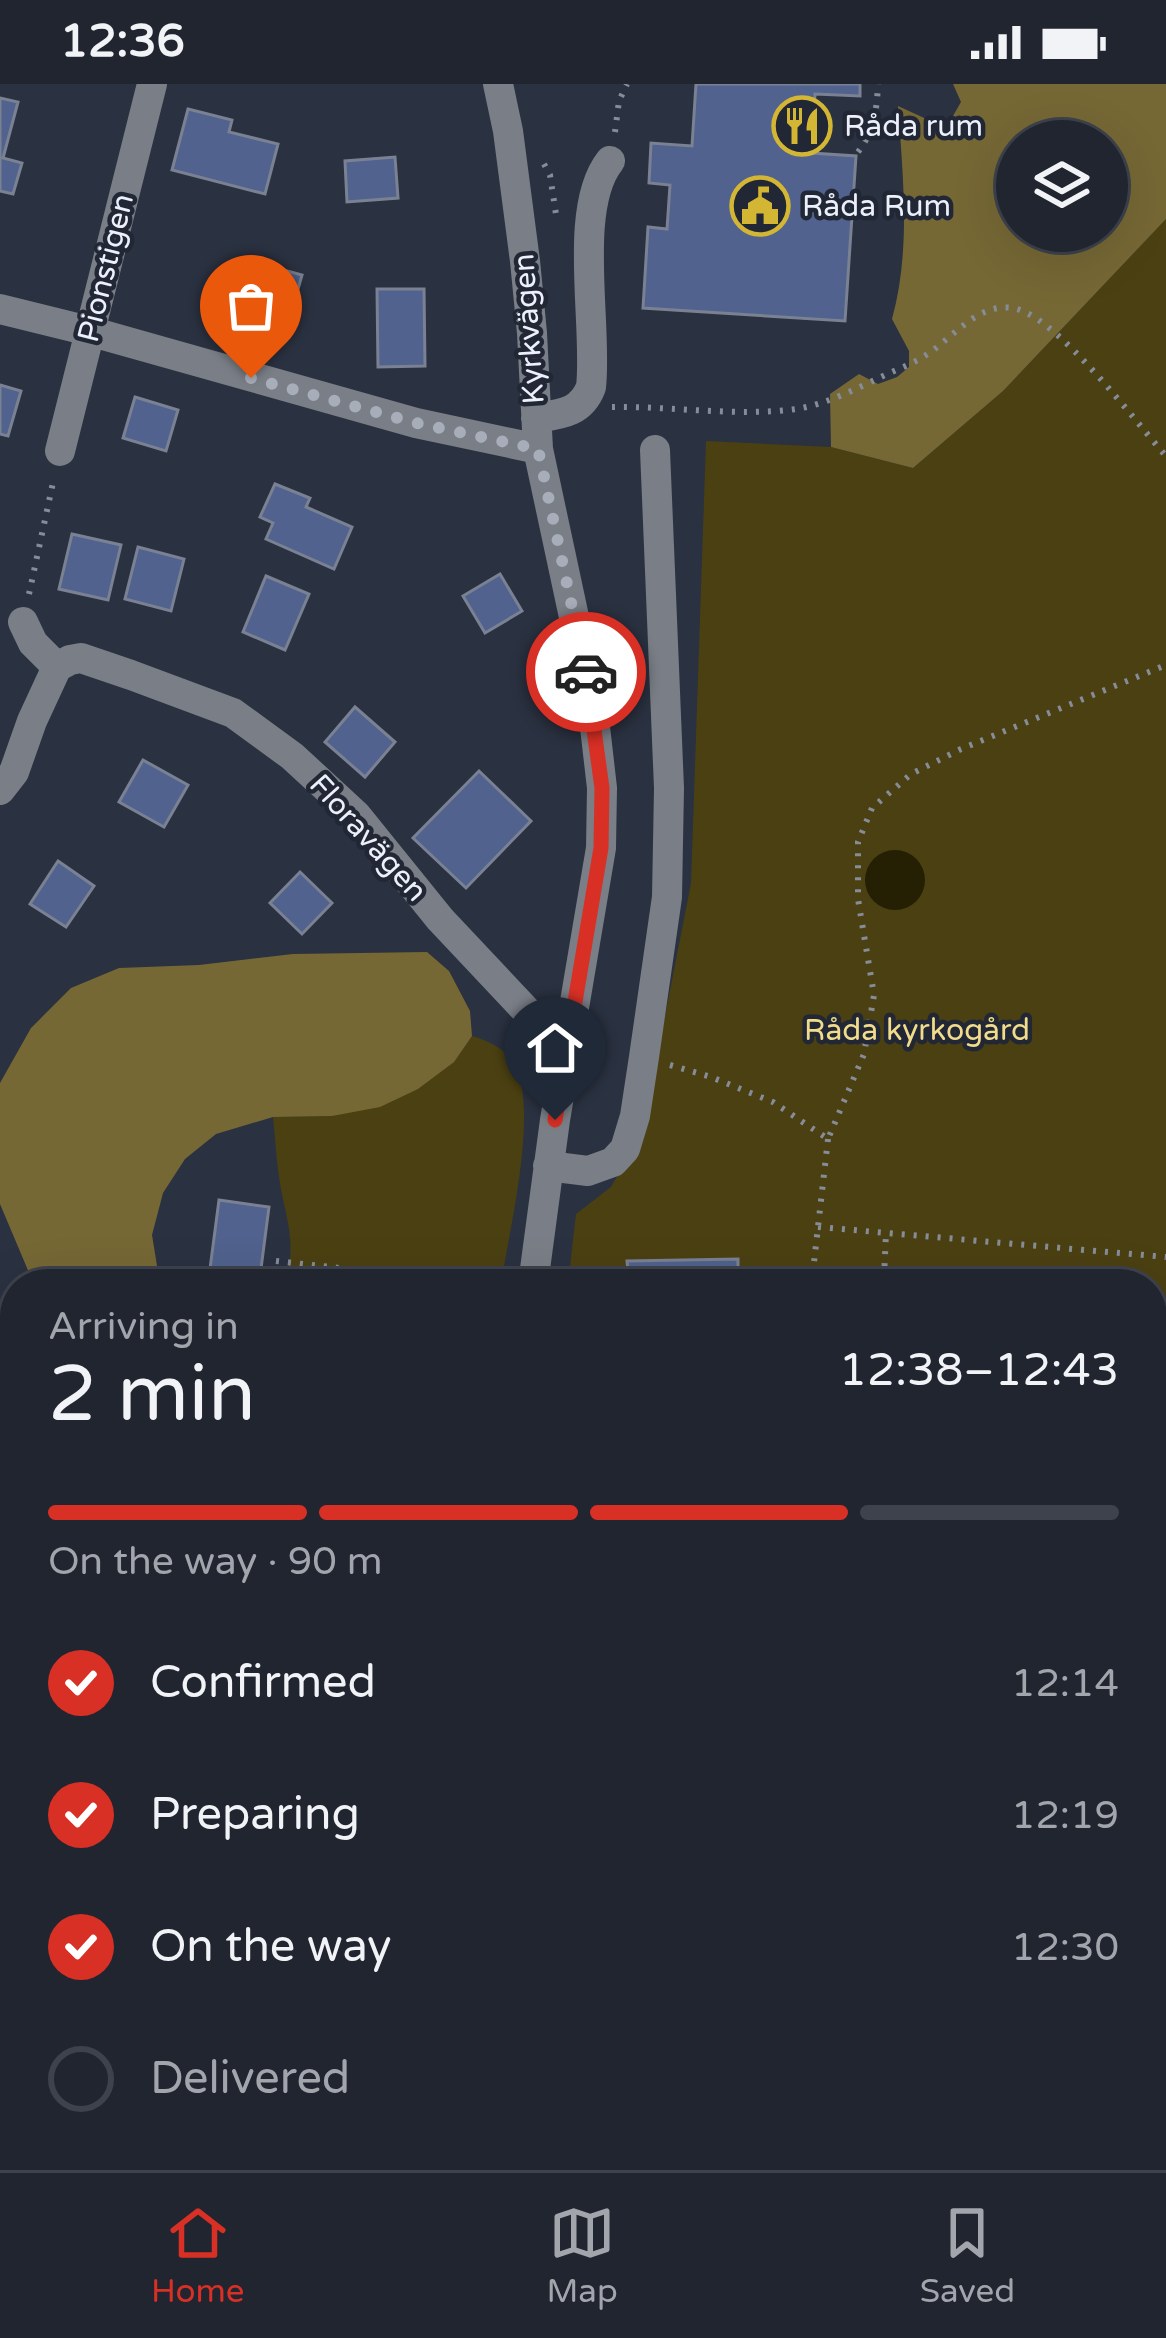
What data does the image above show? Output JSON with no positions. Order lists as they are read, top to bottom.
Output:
{
  "streets": {
    "street": ["Pionstigen", "Kyrkvägen", "Floravägen"]
  },
  "crossings": [
    ["Kyrkvägen", "Floravägen"]
  ],
  "parks": ["Råda kyrkogård"],
  "places": {
    "restaurant": ["Råda rum"],
    "public building": ["Råda Rum"]
  },
  "page": {
    "status": "12:36",
    "heading": ["2 min", "Arriving in", "12:38–12:43"],
    "bar": "On the way · 90 m",
    "list": [
      ["Confirmed", "12:14"],
      ["Preparing", "12:19"],
      ["On the way", "12:30"],
      "Delivered"
    ],
    "tabs": ["Home", "Map", "Saved"]
  }
}
